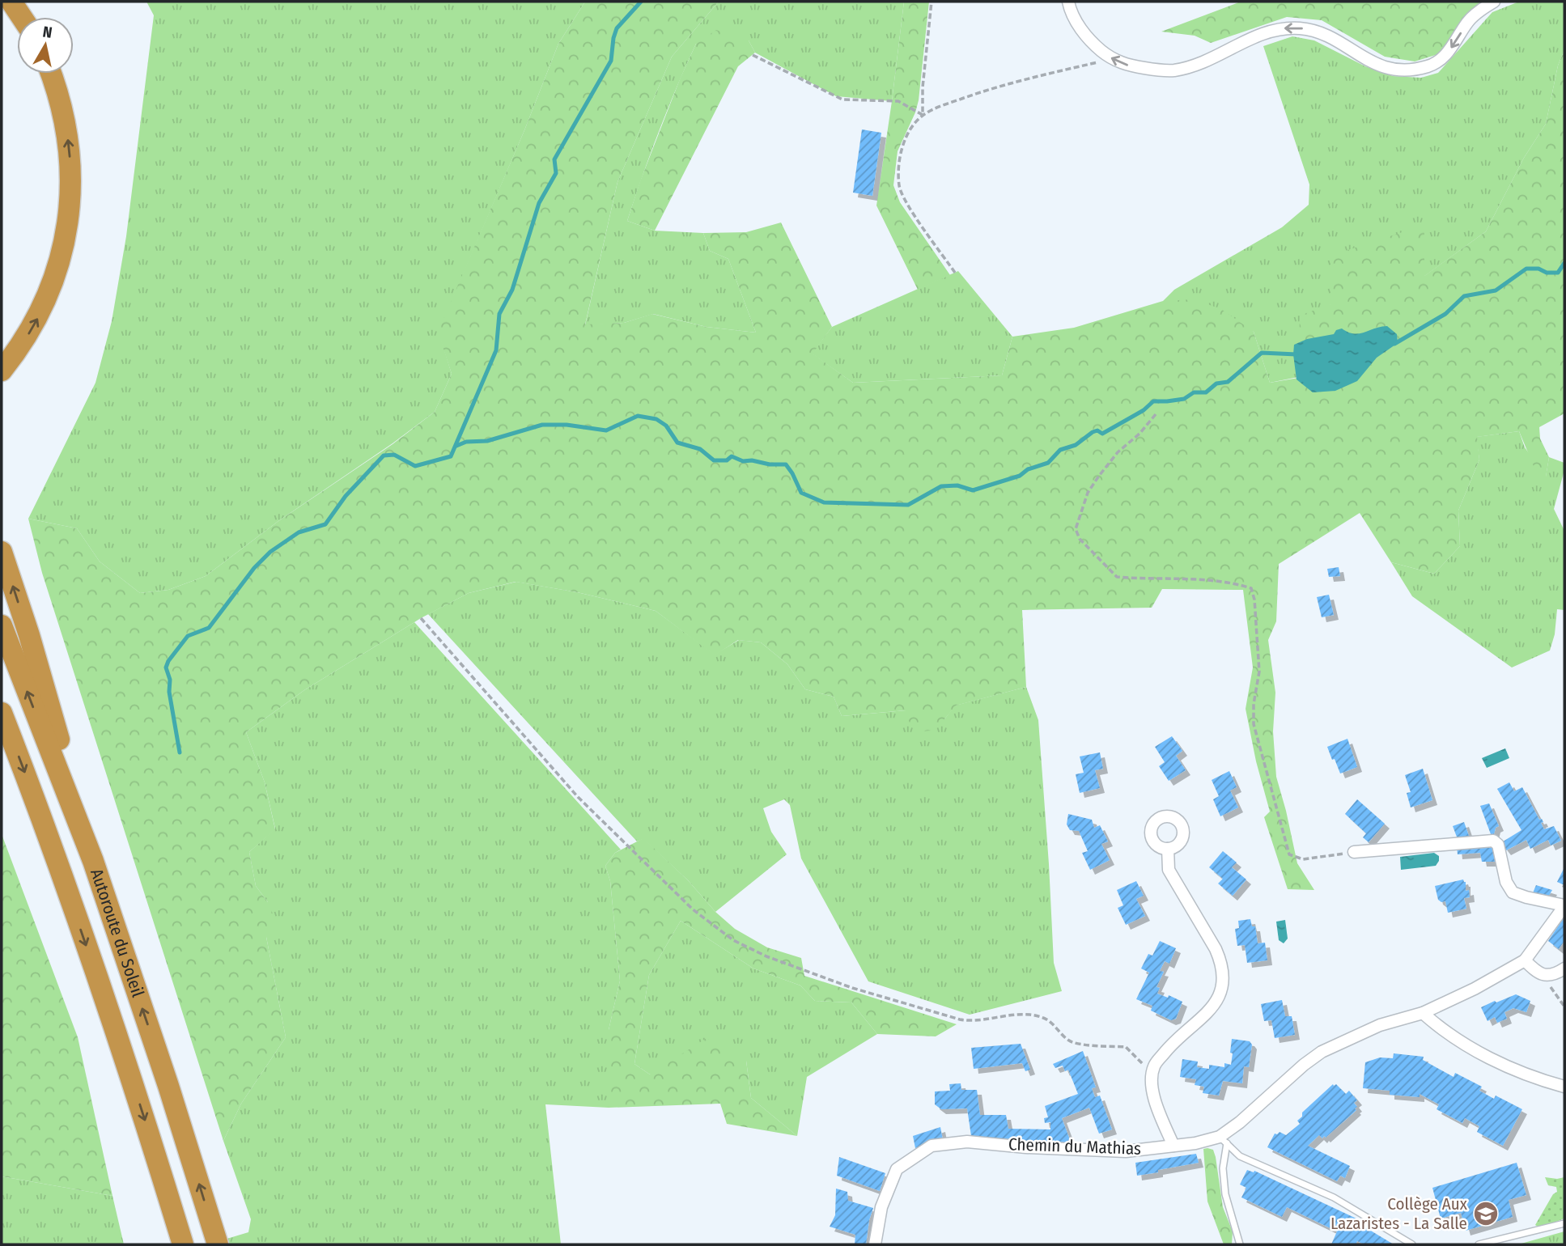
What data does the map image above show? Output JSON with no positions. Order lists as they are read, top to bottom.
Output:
{
  "streets": {
    "highway": ["Autoroute du Soleil"],
    "street": ["Chemin du Mathias"]
  },
  "places": {
    "school or university": ["Collège Aux Lazaristes - La Salle"]
  },
  "north": "top"
}
